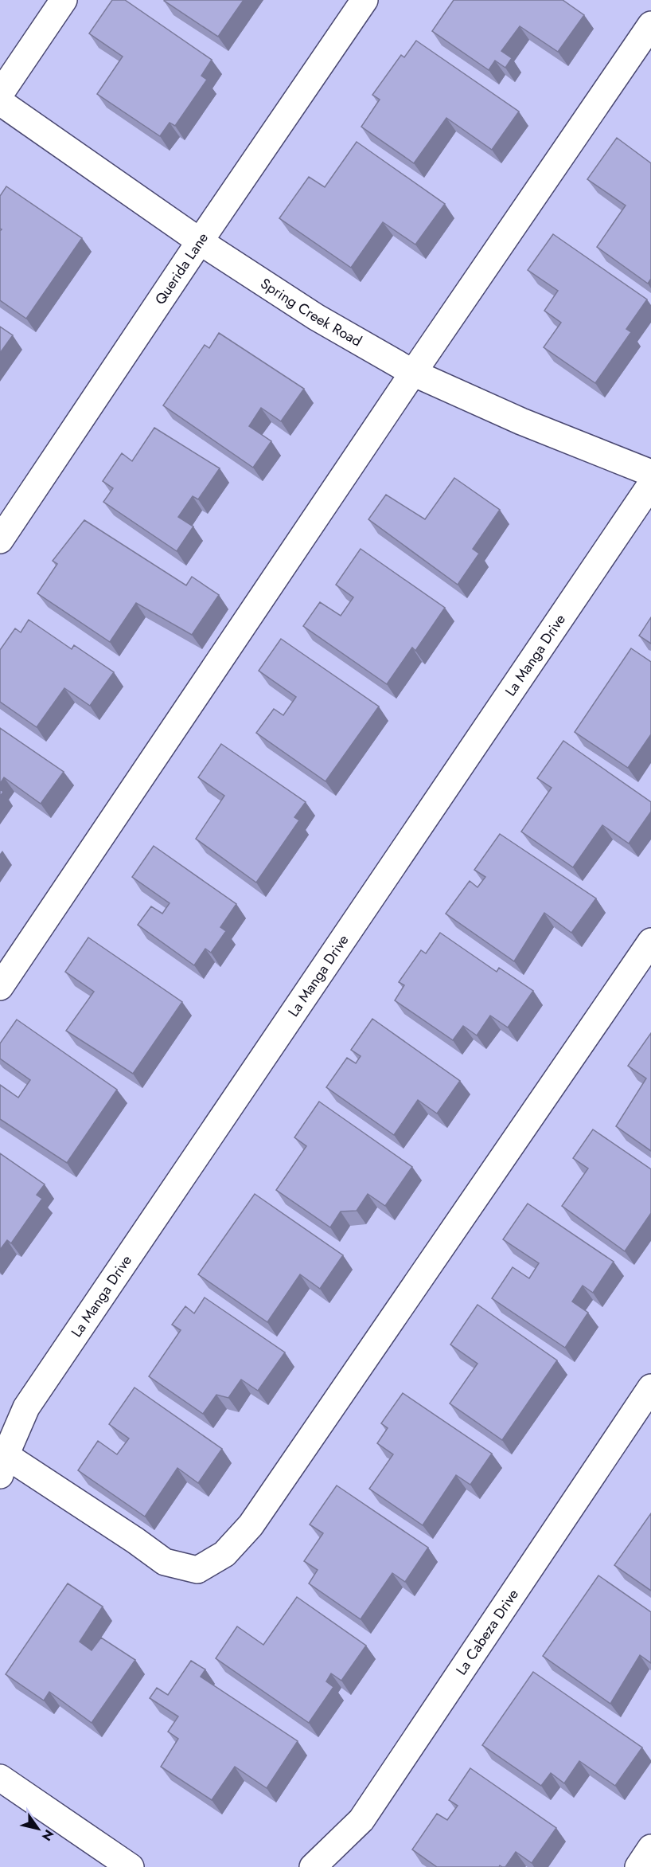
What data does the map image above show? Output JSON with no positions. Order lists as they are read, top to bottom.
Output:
{
  "streets": {
    "street": [
      "Querida Lane",
      "Spring Creek Road",
      "La Manga Drive",
      "La Cabeza Drive"
    ]
  },
  "crossings": [
    ["Querida Lane", "Spring Creek Road"]
  ],
  "north": "bottom right"
}
